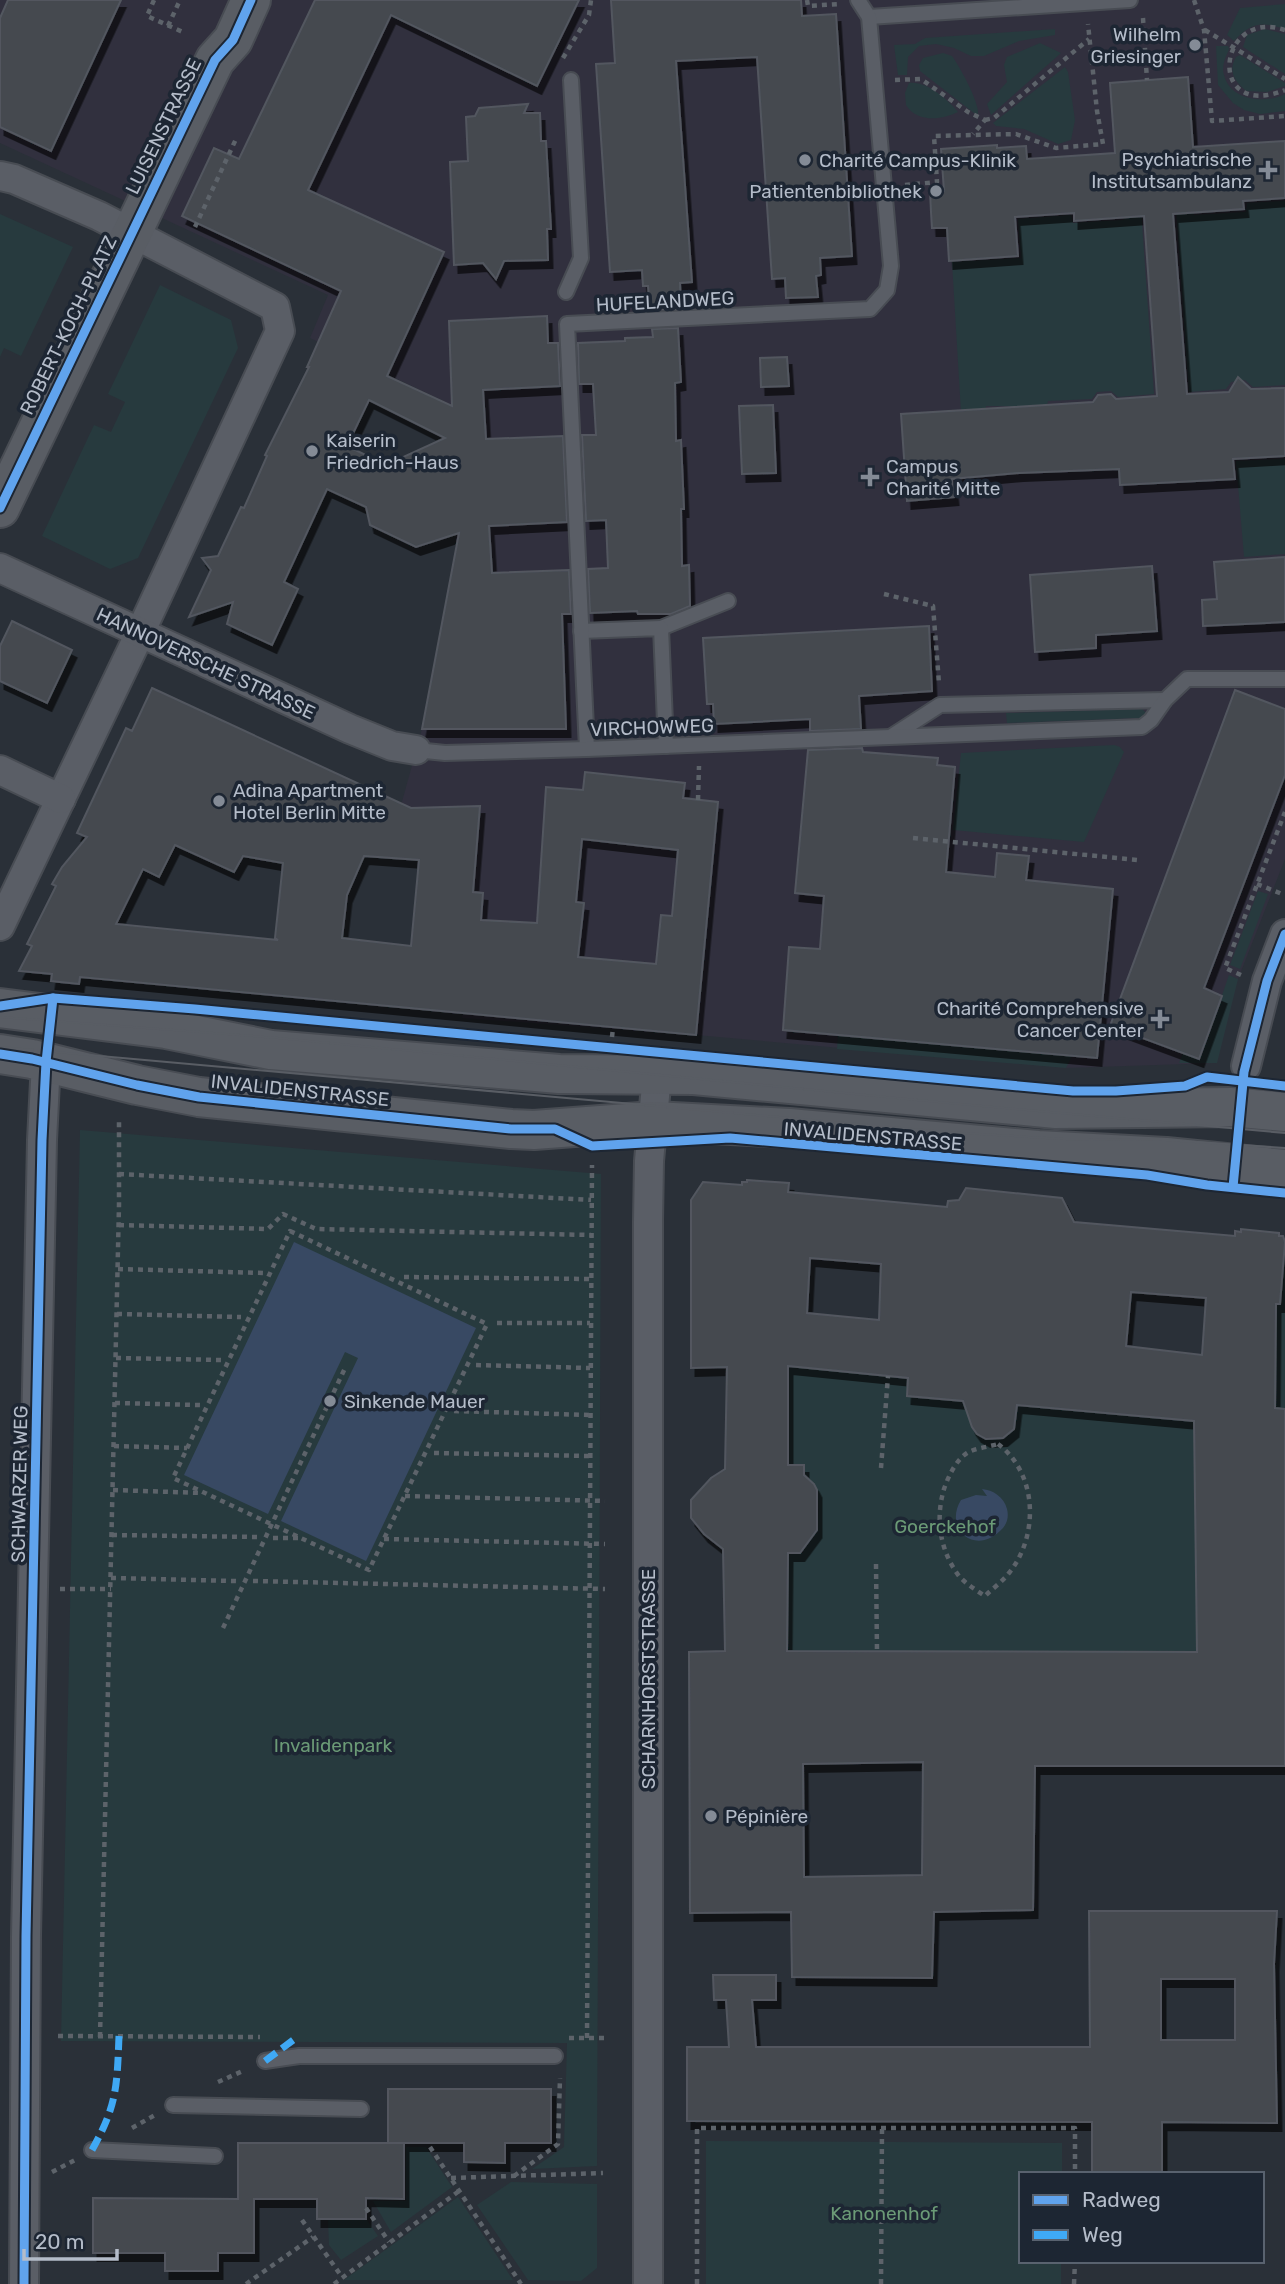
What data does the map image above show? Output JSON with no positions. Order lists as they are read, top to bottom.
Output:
{
  "streets": {
    "main road": ["LUISENSTRASSE", "ROBERT-KOCH-PLATZ", "INVALIDENSTRASSE"],
    "street": ["HANNOVERSCHE STRASSE", "SCHWARZER WEG", "SCHARNHORSTSTRASSE"],
    "lane": ["HUFELANDWEG", "VIRCHOWWEG"]
  },
  "crossings": [
    ["LUISENSTRASSE", "ROBERT-KOCH-PLATZ"],
    ["HUFELANDWEG", "VIRCHOWWEG"],
    ["ROBERT-KOCH-PLATZ", "HANNOVERSCHE STRASSE"],
    ["HANNOVERSCHE STRASSE", "VIRCHOWWEG"],
    ["INVALIDENSTRASSE", "SCHWARZER WEG"],
    ["INVALIDENSTRASSE", "SCHARNHORSTSTRASSE"]
  ],
  "parks": ["Goerckehof", "Invalidenpark", "Kanonenhof"],
  "places": {
    "other": [
      "Wilhelm Griesinger",
      "Charité Campus-Klinik",
      "Patientenbibliothek",
      "Kaiserin Friedrich-Haus",
      "Adina Apartment Hotel Berlin Mitte",
      "Sinkende Mauer",
      "Pépinière"
    ],
    "health": ["Psychiatrische Institutsambulanz", "Campus Charité Mitte", "Charité Comprehensive Cancer Center"]
  },
  "legend": ["Radweg", "Weg"],
  "scale_bar": "20 m"
}
